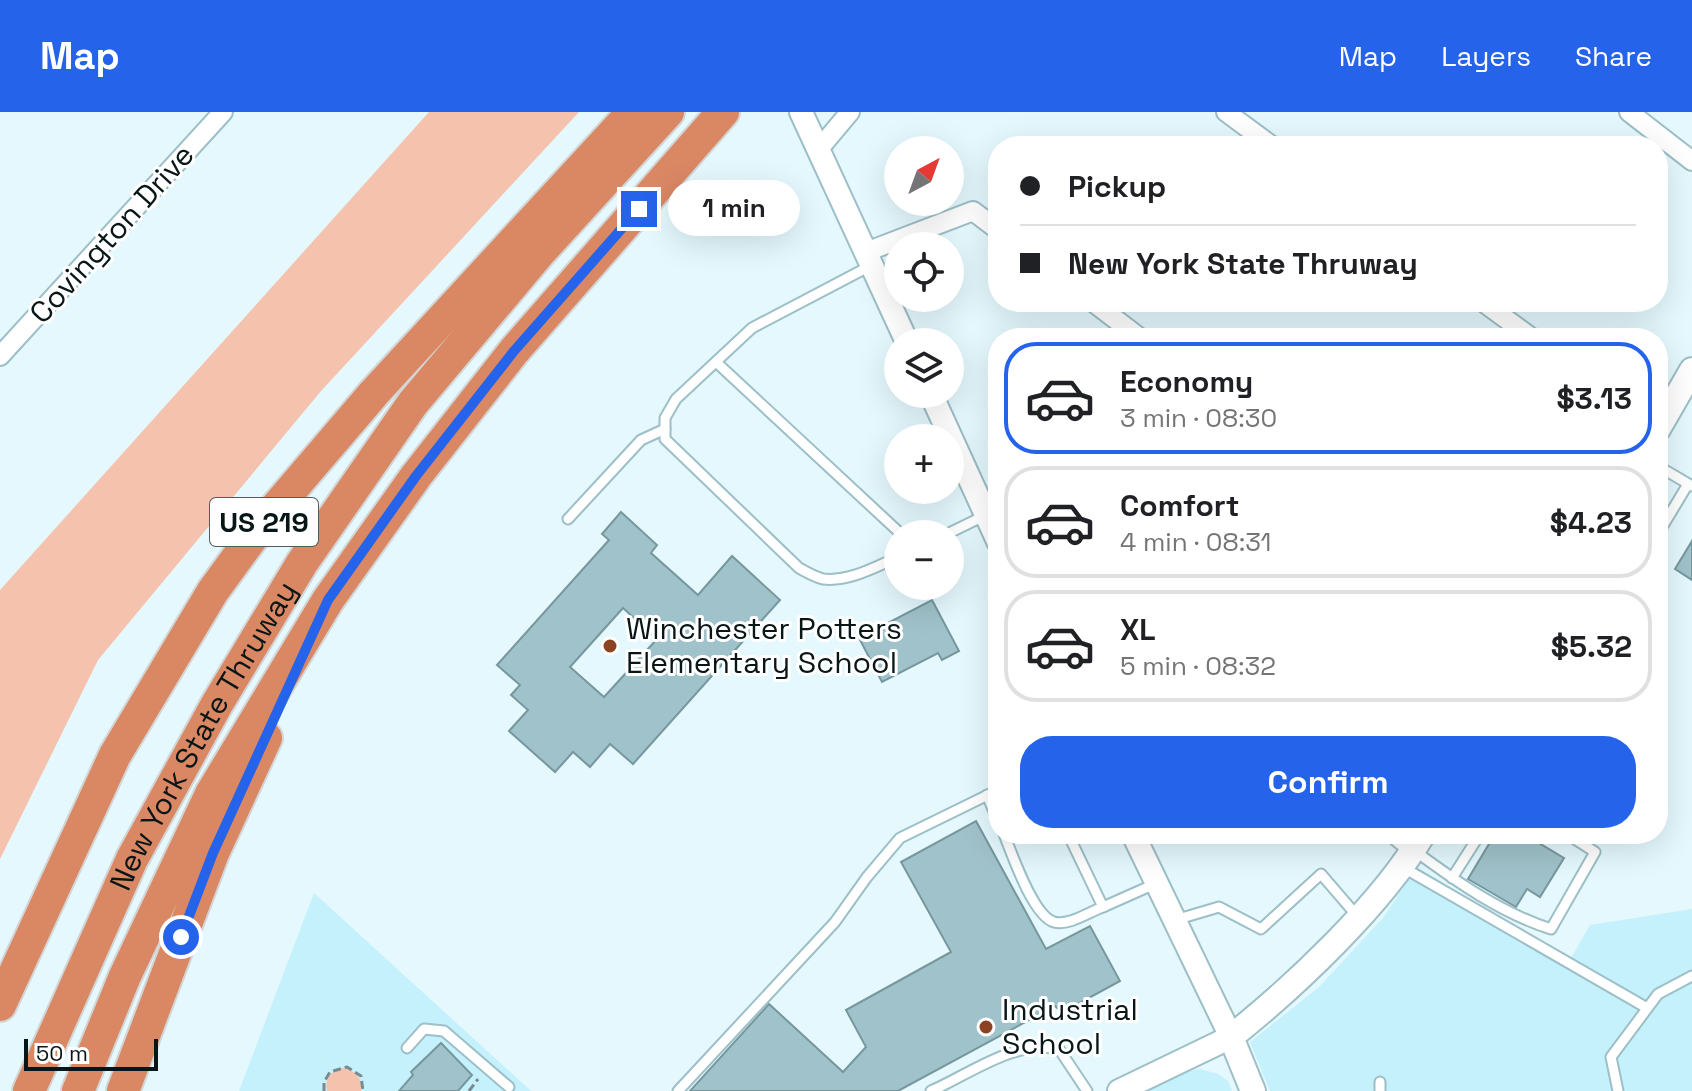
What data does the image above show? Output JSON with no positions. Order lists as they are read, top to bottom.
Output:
{
  "streets": {
    "highway": ["US 219", "New York State Thruway"],
    "street": ["Covington Drive"]
  },
  "places": ["Winchester Potters Elementary School", "Industrial School"],
  "scale_bar": "50 m",
  "north": "top right",
  "page": {
    "header": "Map",
    "nav": ["Map", "Layers", "Share"],
    "map_buttons": ["+", "−"],
    "banner": ["Pickup", "New York State Thruway"],
    "bubble": "1 min",
    "list": [
      {
        "name": "Economy",
        "note": "3 min · 08:30",
        "value": "$3.13"
      },
      {
        "name": "Comfort",
        "note": "4 min · 08:31",
        "value": "$4.23"
      },
      {
        "name": "XL",
        "note": "5 min · 08:32",
        "value": "$5.32"
      }
    ],
    "buttons": "Confirm",
    "scale": "50 m"
  }
}
